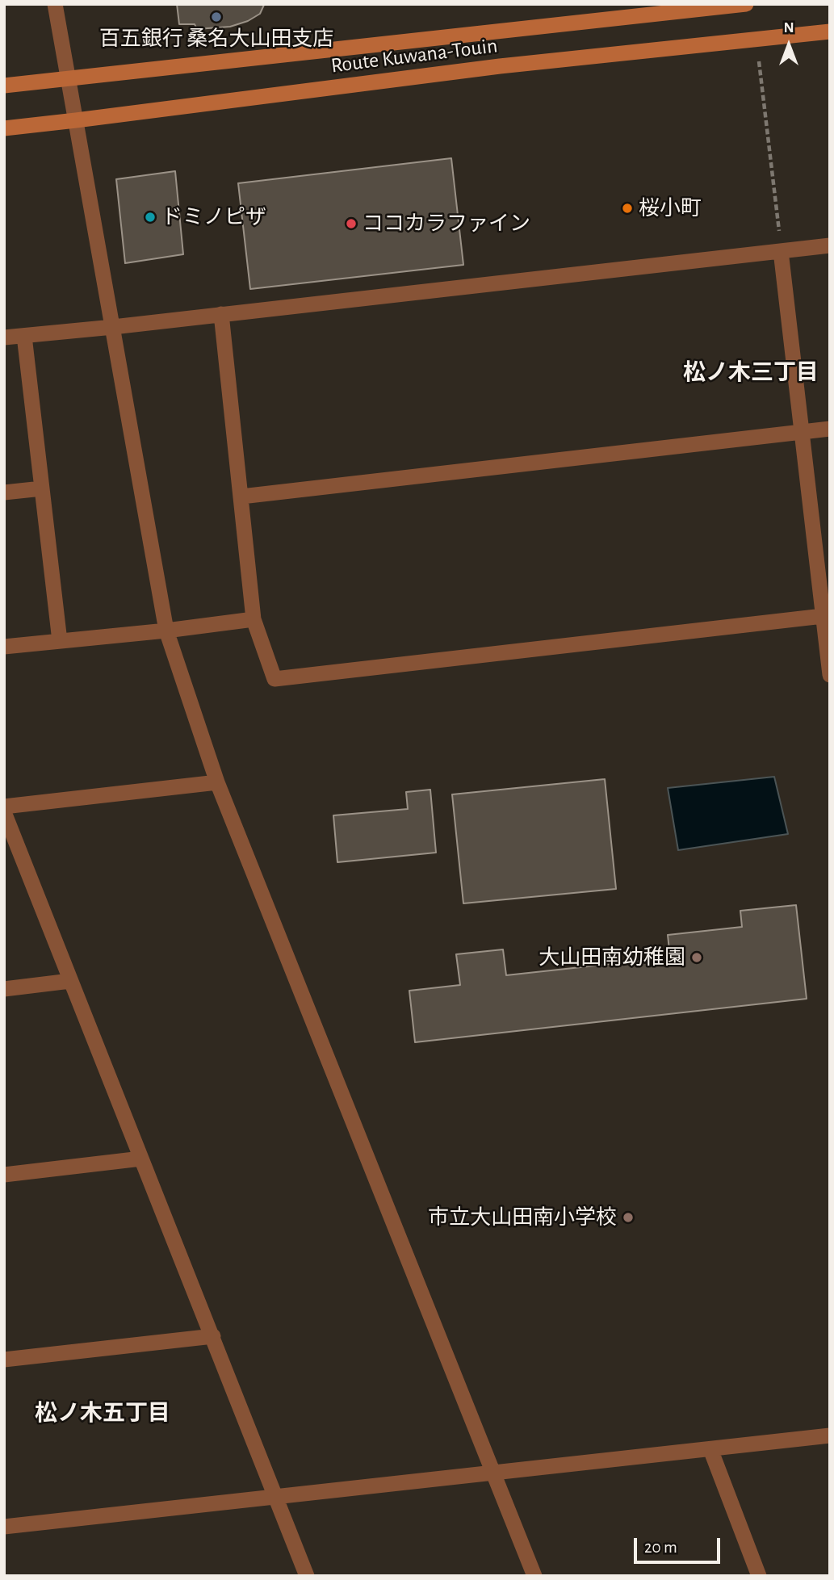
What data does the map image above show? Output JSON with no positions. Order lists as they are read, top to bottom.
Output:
{
  "streets": {
    "main road": ["Route Kuwana-Touin"]
  },
  "districts": ["松ノ木三丁目", "松ノ木五丁目"],
  "places": [
    "百五銀行 桑名大山田支店",
    "桜小町",
    "ドミノピザ",
    "ココカラファイン",
    "大山田南幼稚園",
    "市立大山田南小学校"
  ],
  "scale_bar": "20 m",
  "north": "top"
}
